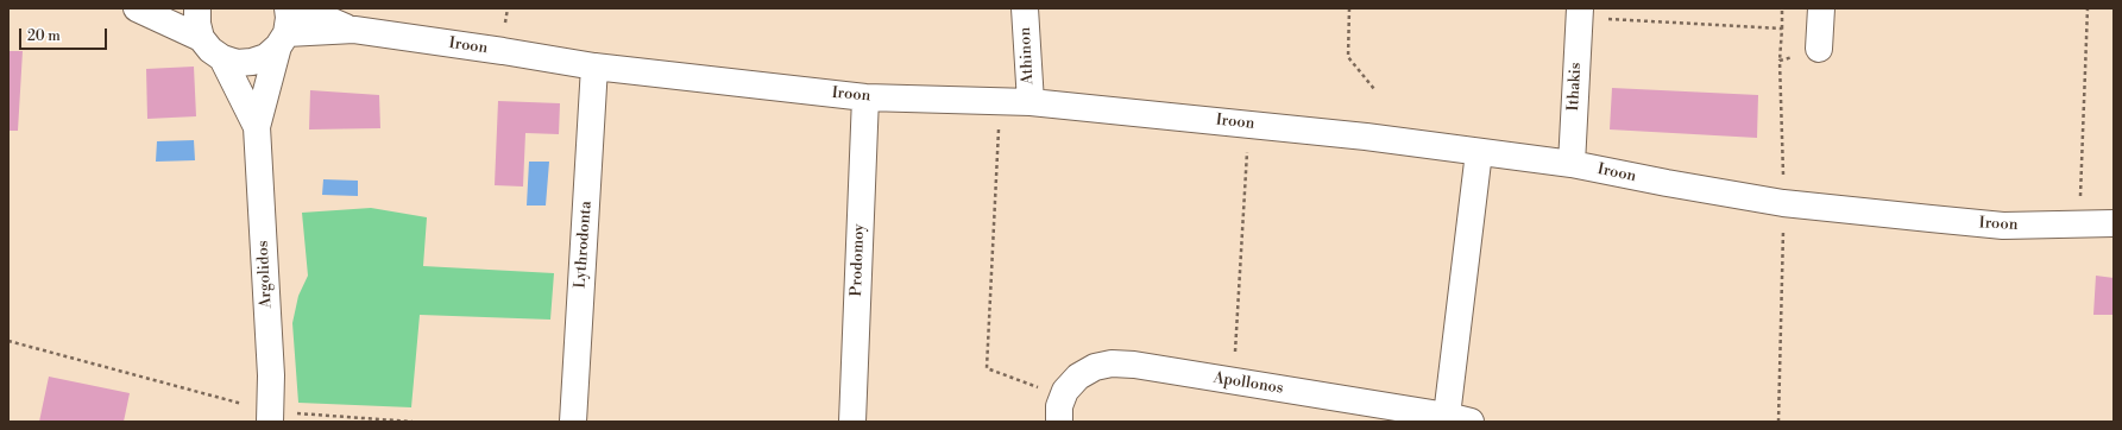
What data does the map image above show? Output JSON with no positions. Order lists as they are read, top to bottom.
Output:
{
  "streets": {
    "street": [
      "Iroon",
      "Athinon",
      "Ithakis",
      "Lythrodonta",
      "Prodomoy",
      "Argolidos",
      "Apollonos"
    ]
  },
  "crossings": [
    ["Iroon", "Athinon"],
    ["Iroon", "Ithakis"],
    ["Iroon", "Lythrodonta"],
    ["Iroon", "Prodomoy"],
    ["Iroon", "Argolidos"]
  ],
  "scale_bar": "20 m"
}
